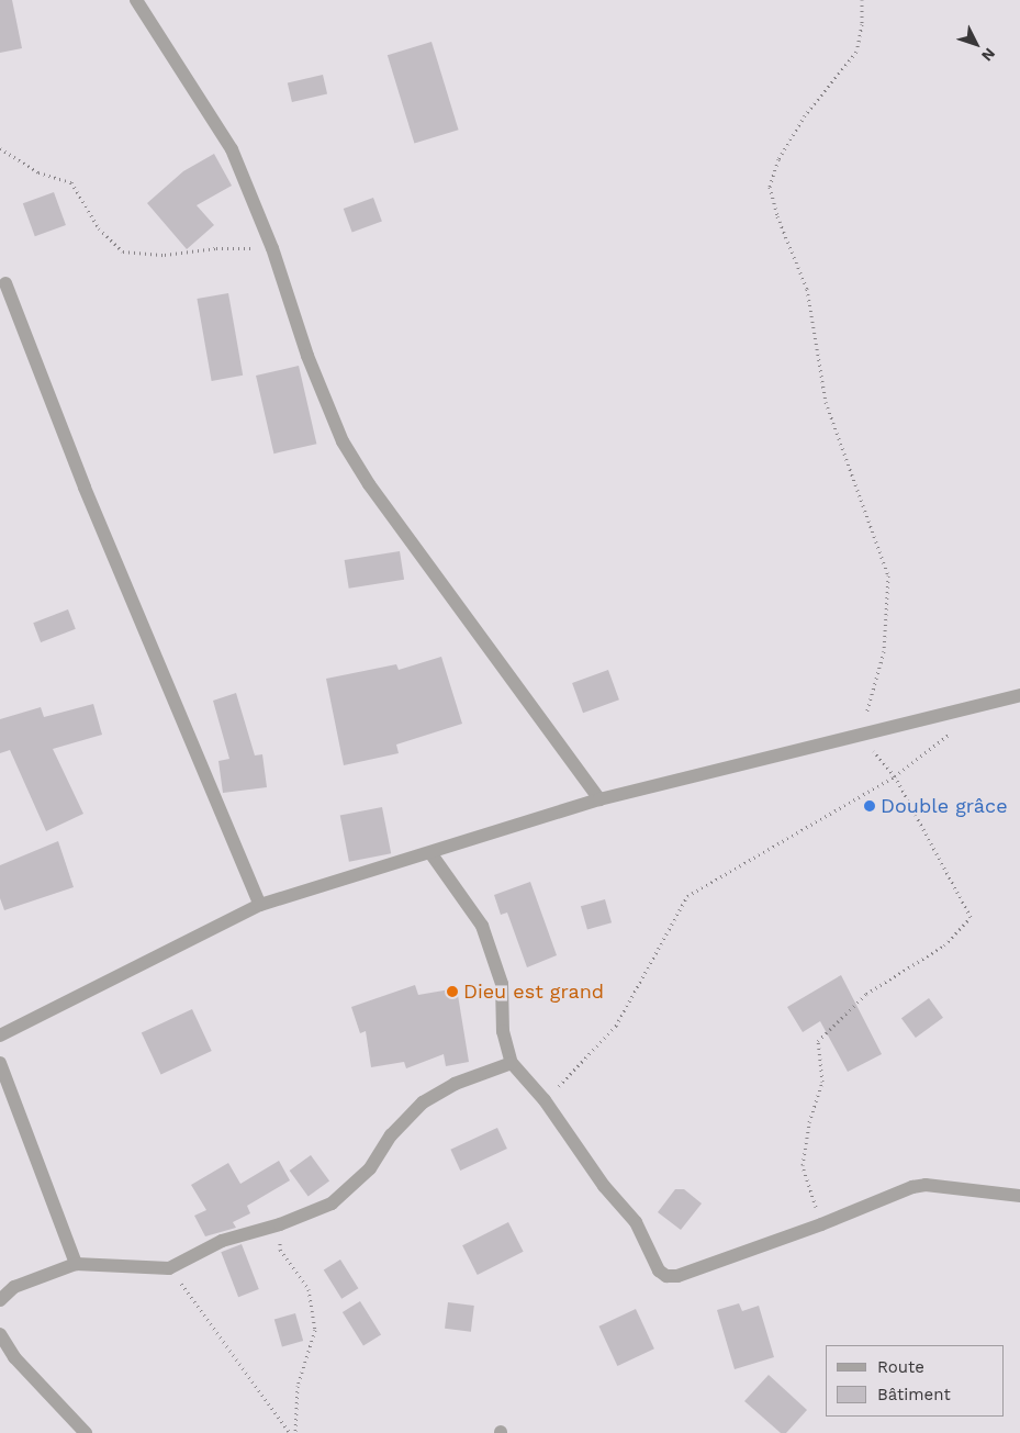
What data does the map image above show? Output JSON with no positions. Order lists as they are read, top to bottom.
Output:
{
  "places": ["Double grâce", "Dieu est grand"],
  "legend": ["Route", "Bâtiment"],
  "north": "bottom right"
}
